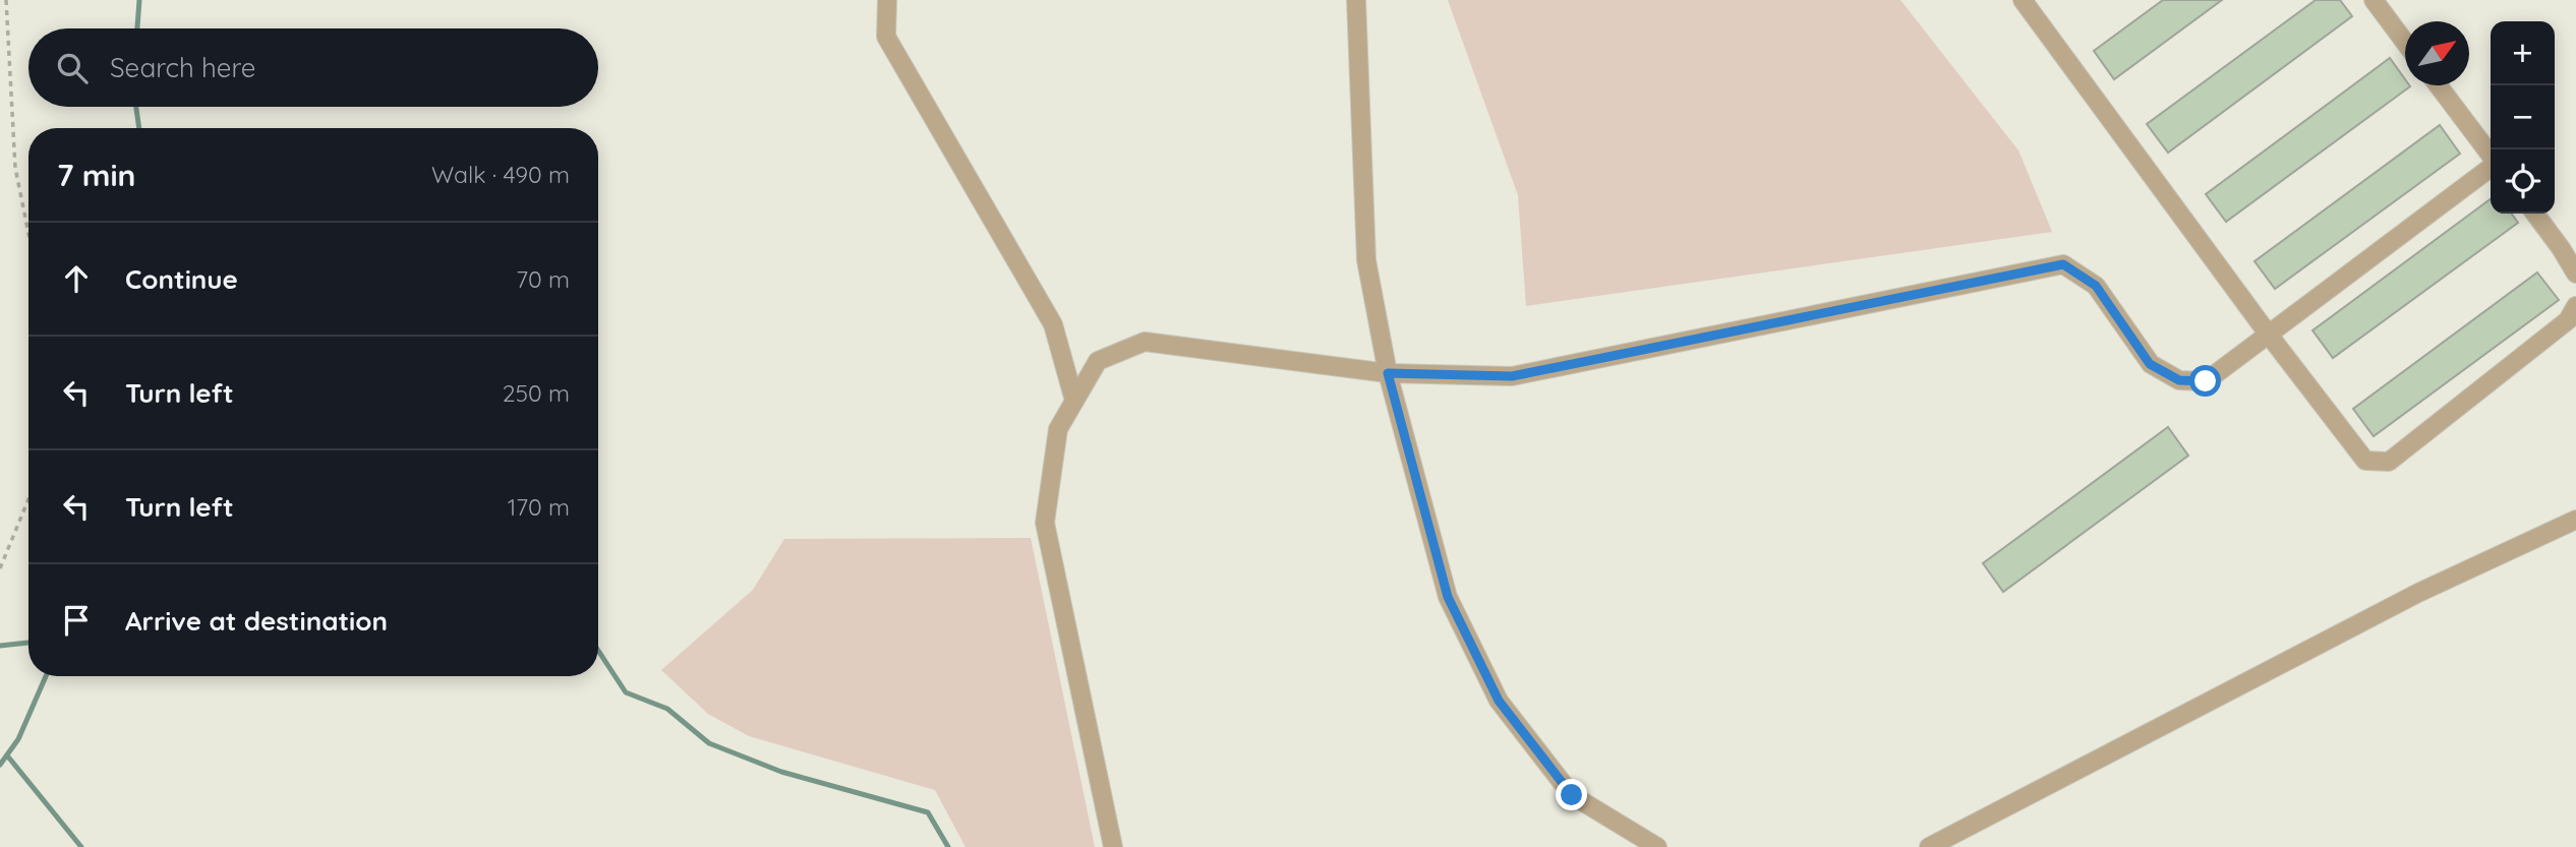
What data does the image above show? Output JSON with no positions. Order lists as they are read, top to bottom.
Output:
{
  "north": "top right",
  "page": {
    "map_buttons": ["+", "−"],
    "search": "Search here",
    "heading": ["7 min", "Walk · 490 m"],
    "list": [
      ["Continue", "70 m"],
      ["Turn left", "250 m"],
      ["Turn left", "170 m"],
      "Arrive at destination"
    ]
  }
}
